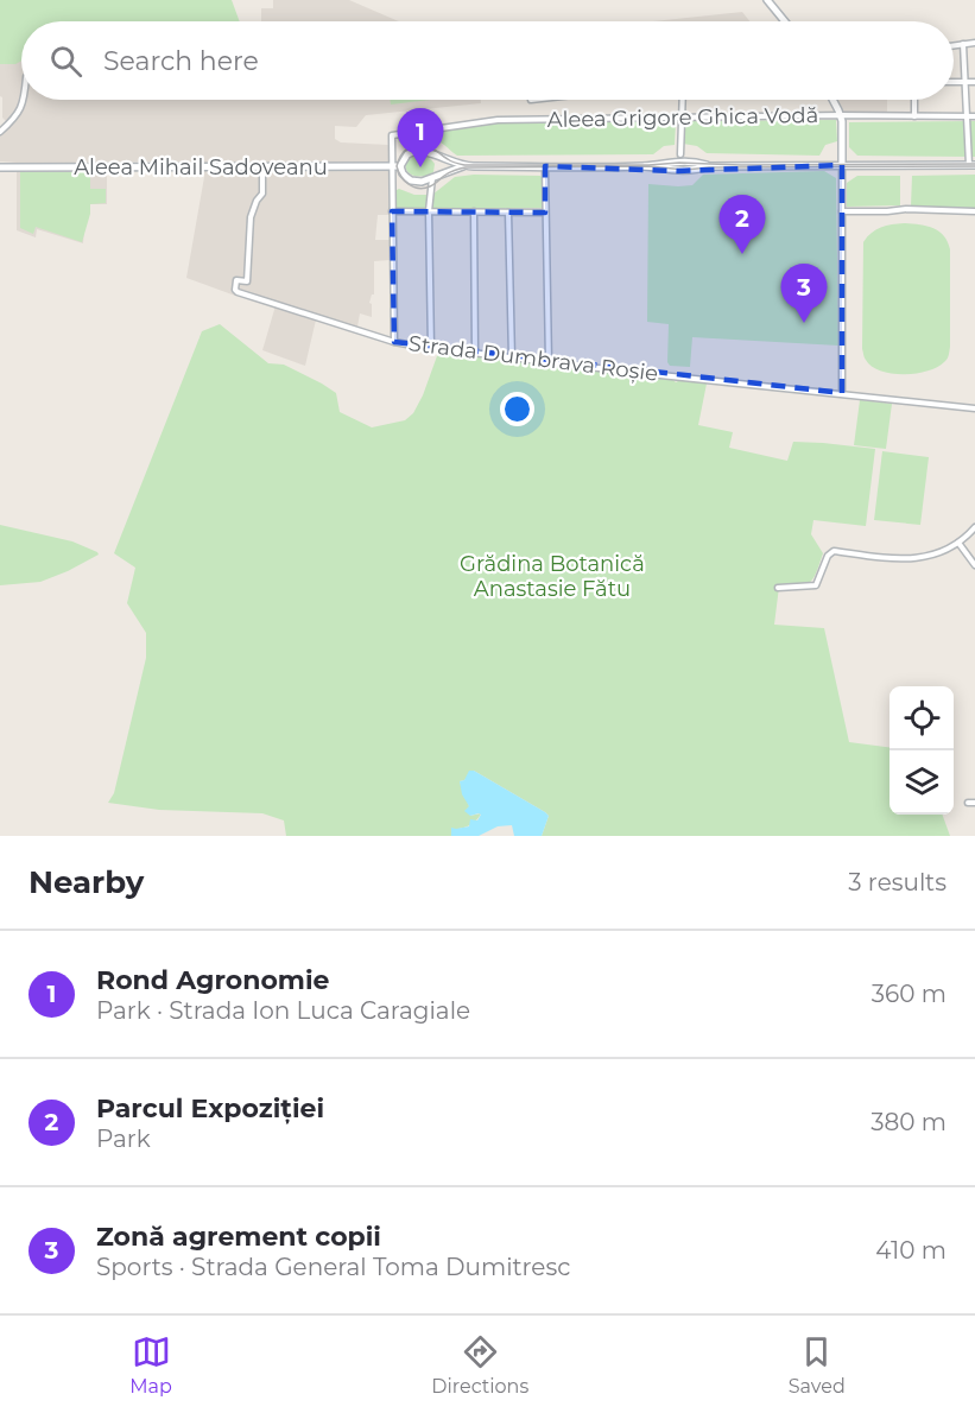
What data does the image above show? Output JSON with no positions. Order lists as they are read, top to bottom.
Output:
{
  "streets": {
    "main road": ["Aleea Grigore Ghica Vodă", "Aleea Mihail Sadoveanu"],
    "street": ["Strada Dumbrava Roșie"]
  },
  "crossings": [
    ["Aleea Grigore Ghica Vodă", "Aleea Mihail Sadoveanu"],
    ["Aleea Mihail Sadoveanu", "Strada Dumbrava Roșie"]
  ],
  "parks": ["Grădina Botanică Anastasie Fătu"],
  "page": {
    "search": "Search here",
    "pins": ["1", "2", "3"],
    "heading": ["Nearby", "3 results"],
    "list": [
      {
        "mark": "1",
        "name": "Rond Agronomie",
        "note": "Park · Strada Ion Luca Caragiale",
        "value": "360 m"
      },
      {
        "mark": "2",
        "name": "Parcul Expoziției",
        "note": "Park",
        "value": "380 m"
      },
      {
        "mark": "3",
        "name": "Zonă agrement copii",
        "note": "Sports · Strada General Toma Dumitresc",
        "value": "410 m"
      }
    ],
    "nav": ["Map", "Directions", "Saved"]
  }
}
